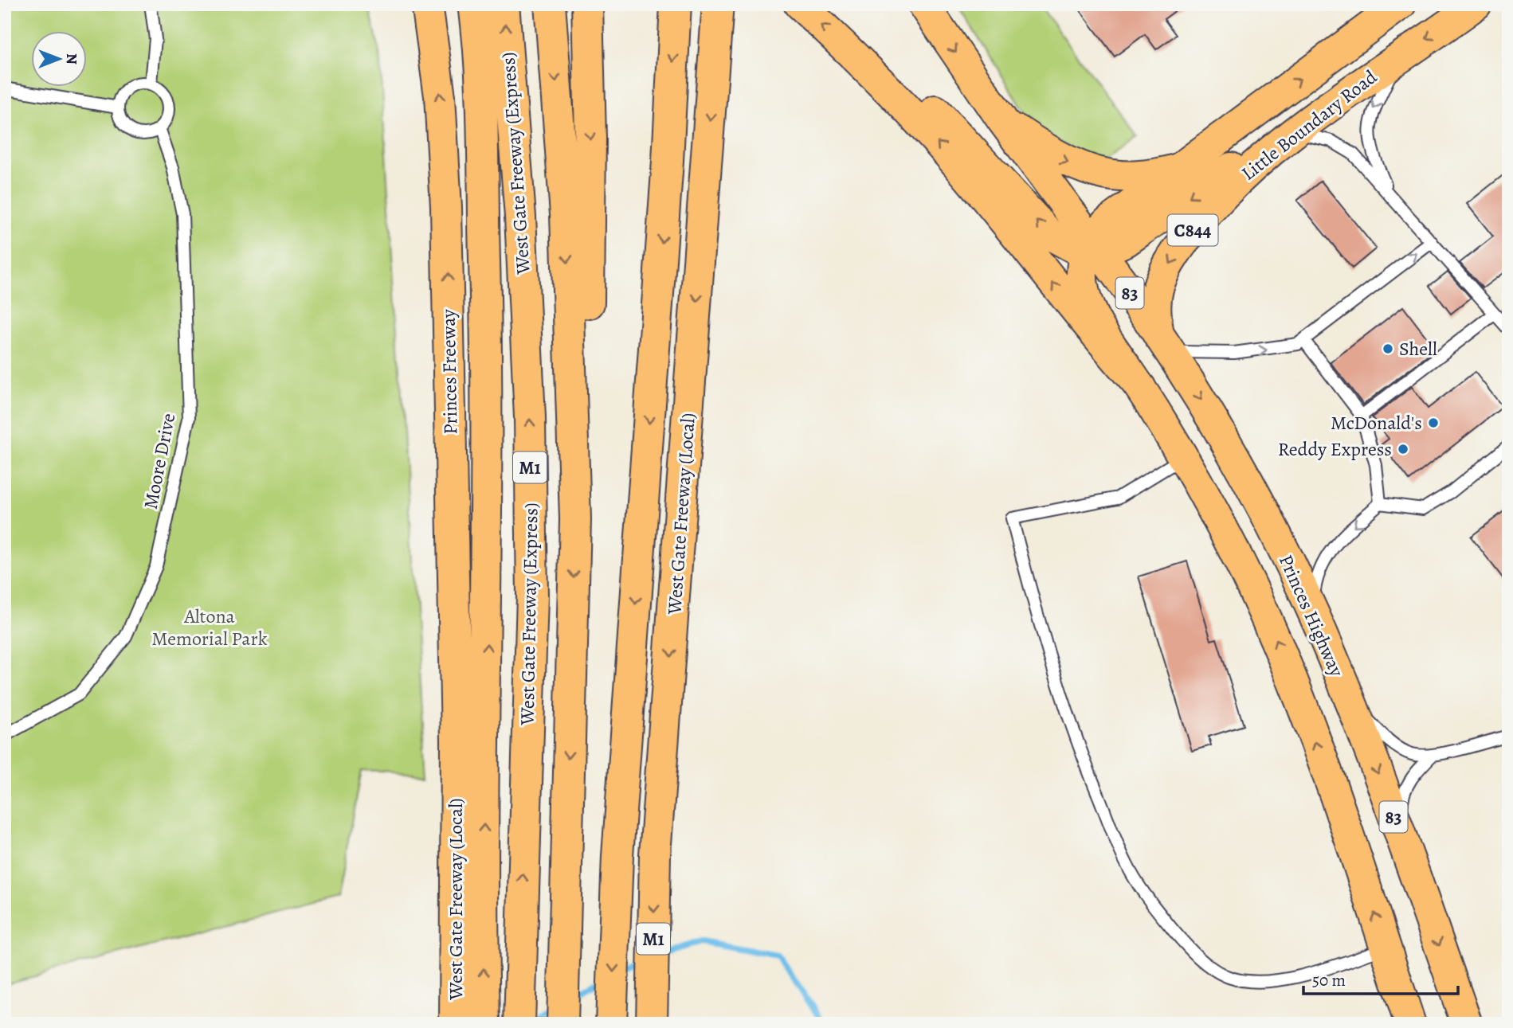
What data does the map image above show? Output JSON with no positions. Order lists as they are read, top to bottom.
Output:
{
  "streets": {
    "main road": [
      "Little Boundary Road",
      "West Gate Freeway (Express)",
      "C844",
      "83",
      "Princes Freeway",
      "M1",
      "West Gate Freeway (Local)",
      "Princes Highway"
    ],
    "lane": ["Moore Drive"]
  },
  "crossings": [
    ["Little Boundary Road", "C844"],
    ["Little Boundary Road", "Princes Highway"],
    ["C844", "Princes Highway"],
    ["Princes Freeway", "West Gate Freeway (Local)"]
  ],
  "parks": ["Altona Memorial Park"],
  "places": ["Shell", "McDonald's", "Reddy Express"],
  "scale_bar": "50 m",
  "north": "right"
}
